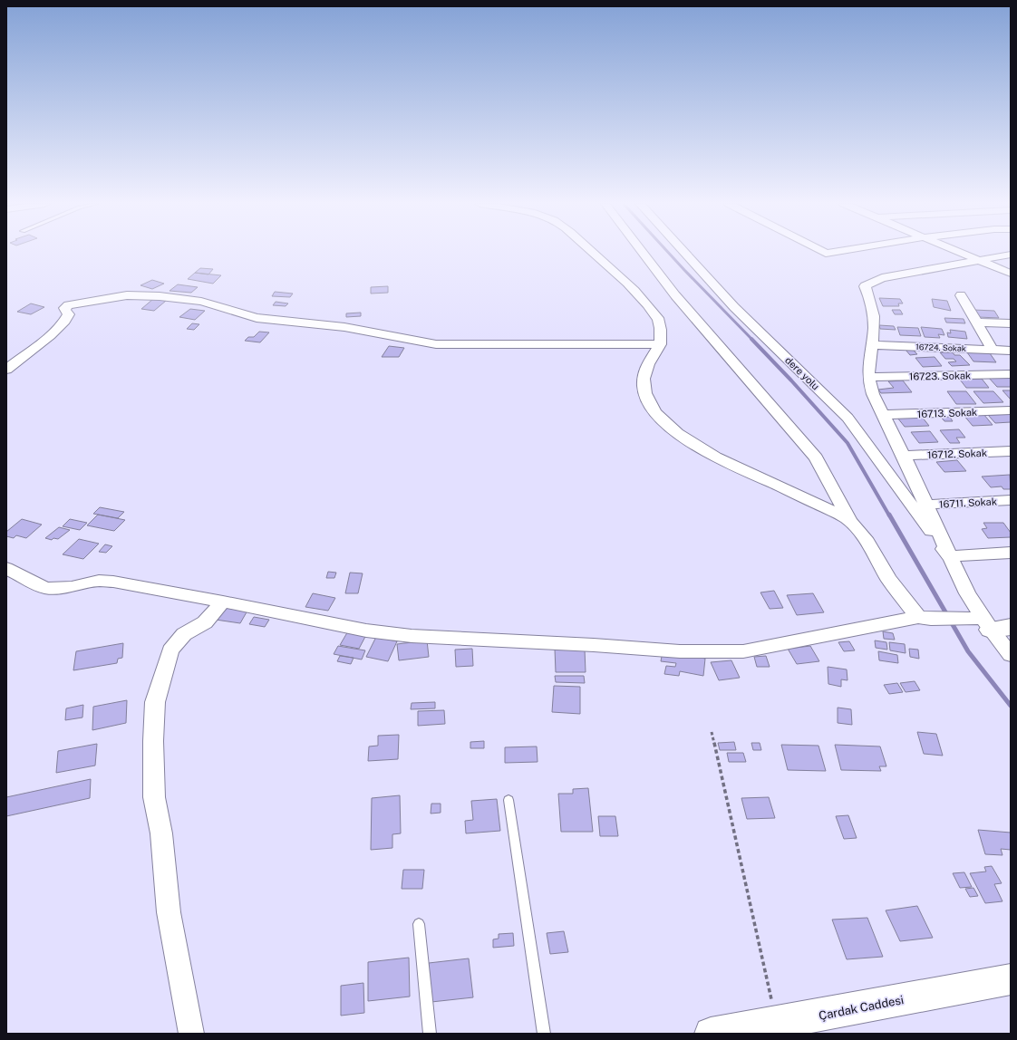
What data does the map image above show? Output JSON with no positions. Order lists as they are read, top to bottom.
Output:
{
  "streets": {
    "main road": ["Çardak Caddesi"],
    "street": [
      "16724. Sokak",
      "dere yolu",
      "16723. Sokak",
      "16713. Sokak",
      "16712. Sokak",
      "16711. Sokak"
    ]
  }
}
